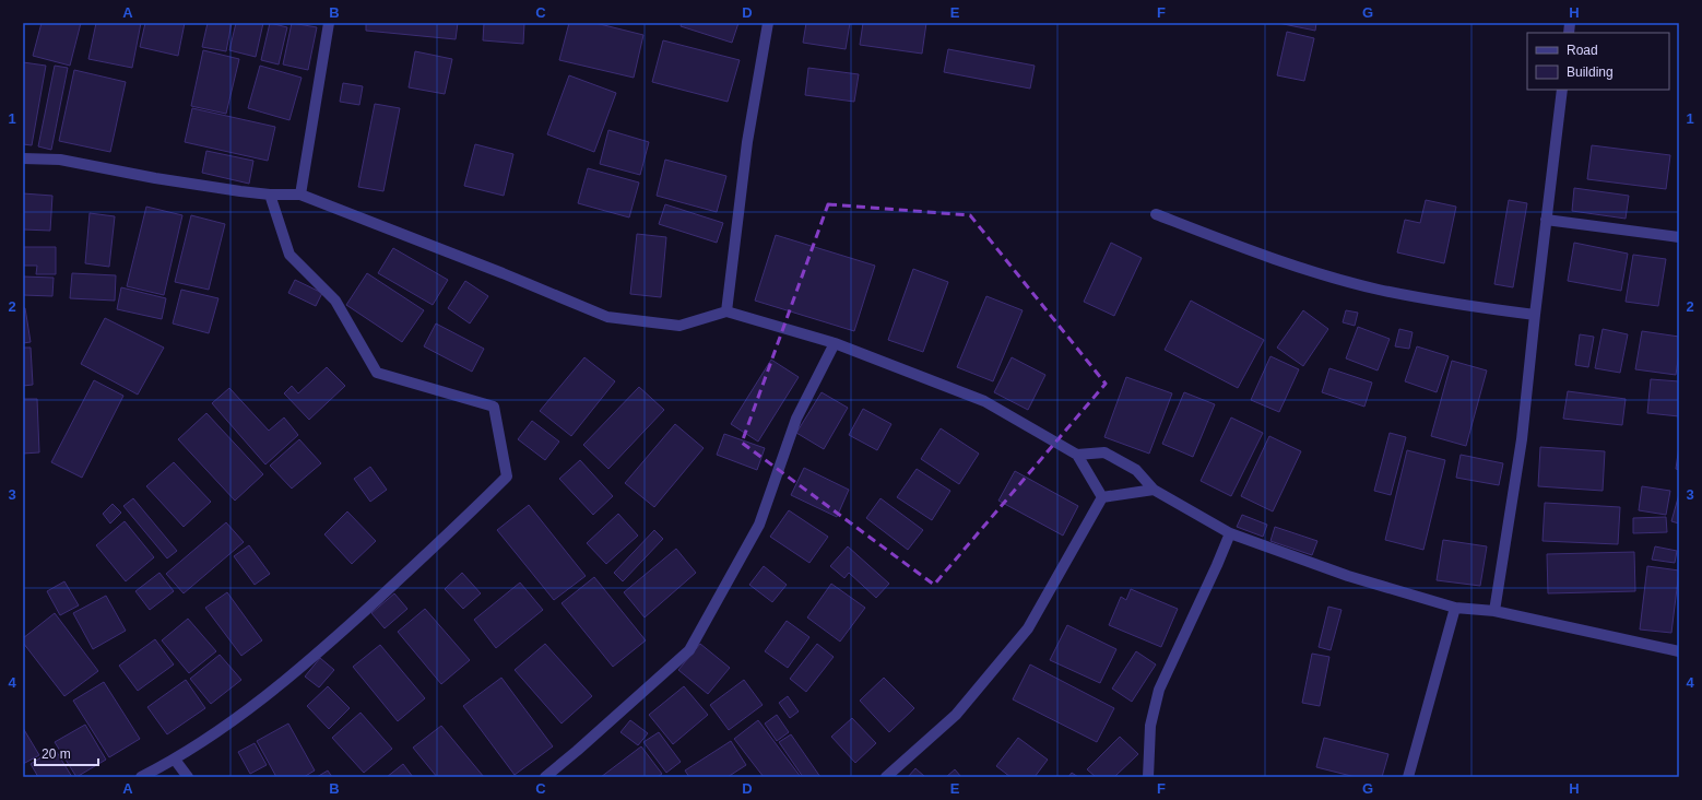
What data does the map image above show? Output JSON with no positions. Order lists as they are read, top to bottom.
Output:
{
  "legend": ["Road", "Building"],
  "scale_bar": "20 m",
  "grid": {
    "columns": [
      "A",
      "B",
      "C",
      "D",
      "E",
      "F",
      "G",
      "H"
    ],
    "rows": [
      "1",
      "2",
      "3",
      "4"
    ]
  }
}
